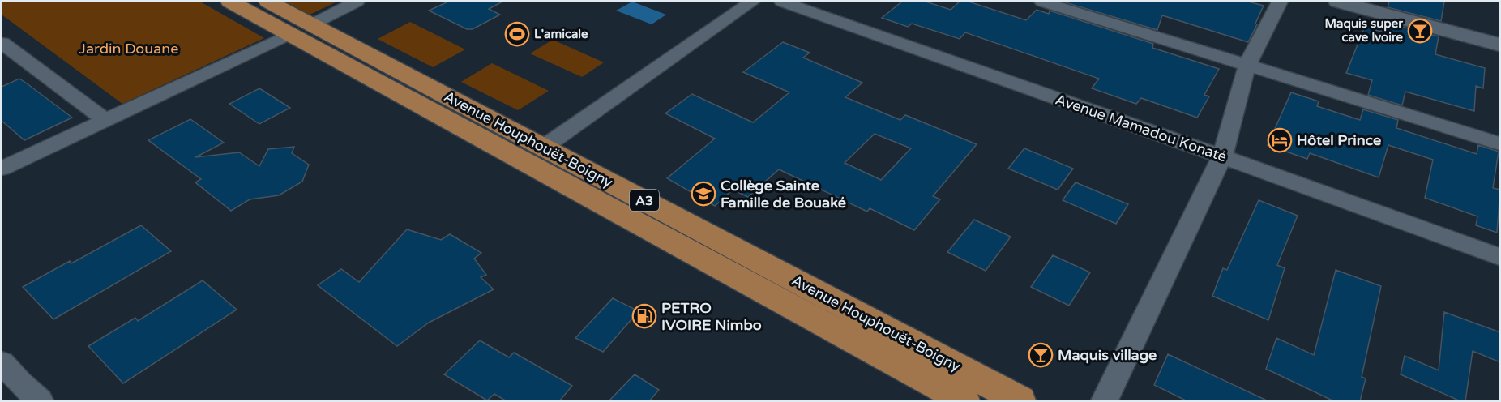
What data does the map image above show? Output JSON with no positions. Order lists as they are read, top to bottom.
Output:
{
  "streets": {
    "highway": ["Avenue Houphouët-Boigny", "A3"],
    "street": ["Avenue Mamadou Konaté"]
  },
  "parks": ["Jardin Douane"],
  "places": {
    "bar": ["Maquis super cave Ivoire", "Maquis village"],
    "sports": ["L'amicale"],
    "hotel": ["Hôtel Prince"],
    "school or university": ["Collège Sainte Famille de Bouaké"],
    "fuel station": ["PETRO IVOIRE Nimbo"]
  }
}
